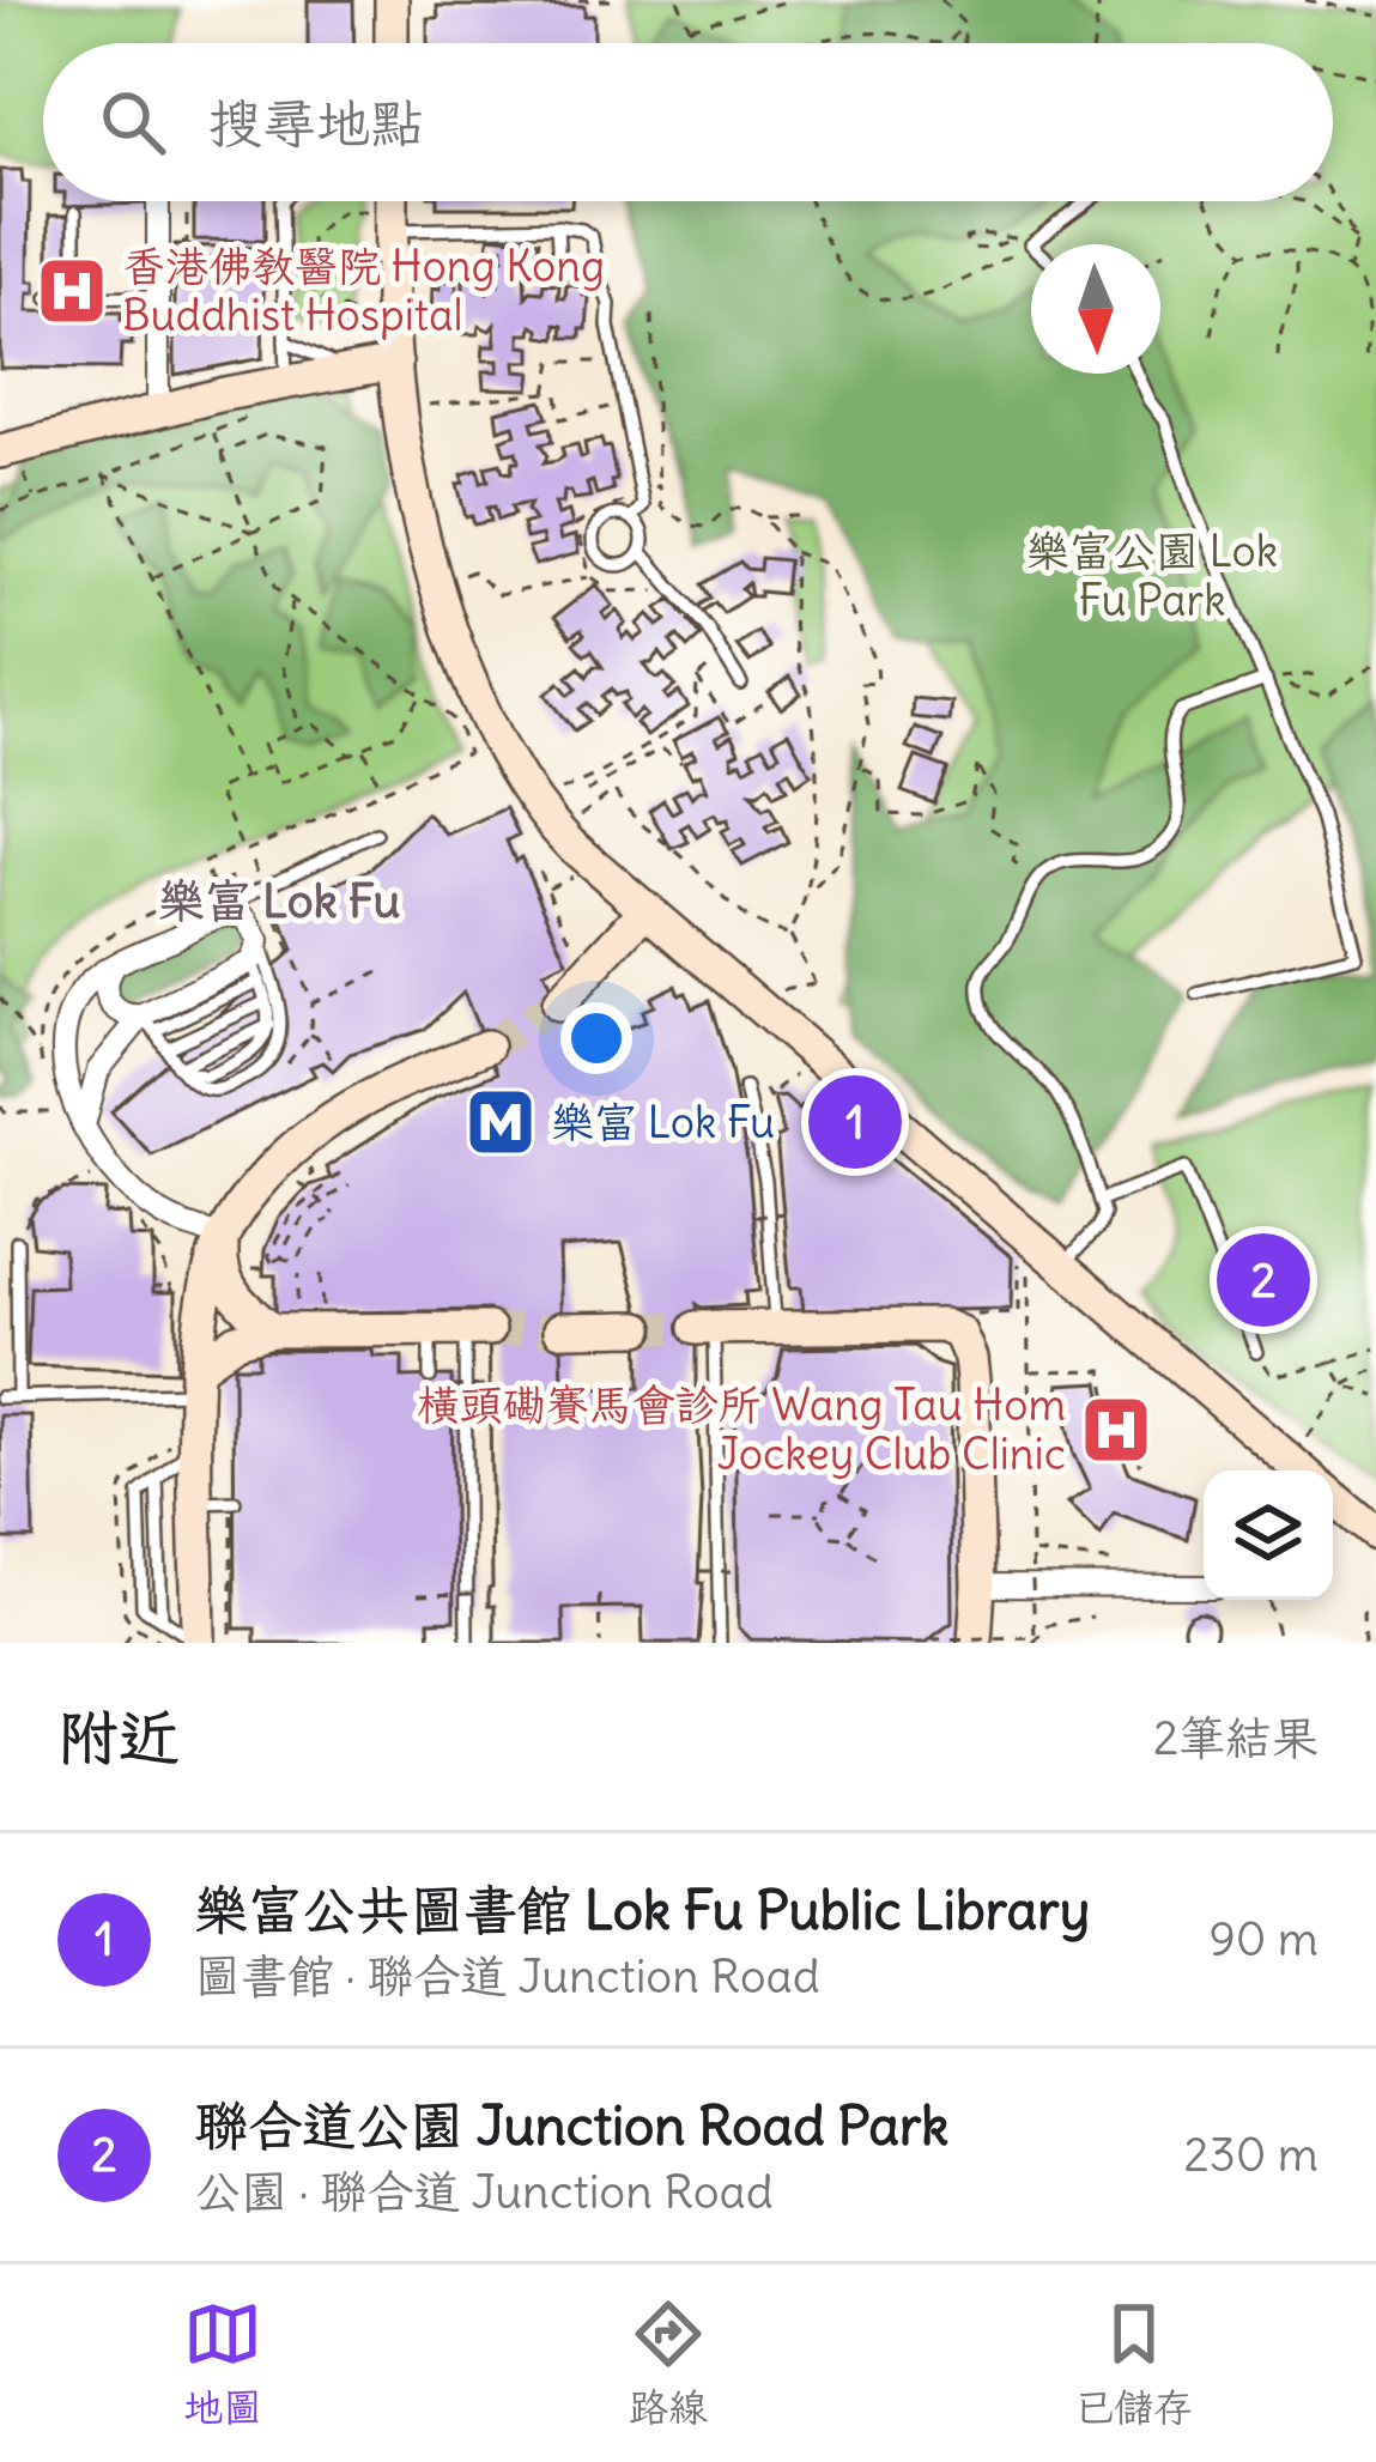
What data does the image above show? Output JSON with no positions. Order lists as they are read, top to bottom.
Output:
{
  "districts": ["樂富 Lok Fu"],
  "parks": ["樂富公園 Lok Fu Park"],
  "places": {
    "hospital": ["香港佛教醫院 Hong Kong Buddhist Hospital", "橫頭磡賽馬會診所 Wang Tau Hom Jockey Club Clinic"],
    "metro station": ["樂富 Lok Fu"]
  },
  "north": "bottom",
  "page": {
    "search": "搜尋地點",
    "pins": ["1", "2"],
    "heading": ["附近", "2筆結果"],
    "list": [
      {
        "mark": "1",
        "name": "樂富公共圖書館 Lok Fu Public Library",
        "note": "圖書館 · 聯合道 Junction Road",
        "value": "90 m"
      },
      {
        "mark": "2",
        "name": "聯合道公園 Junction Road Park",
        "note": "公園 · 聯合道 Junction Road",
        "value": "230 m"
      }
    ],
    "nav": ["地圖", "路線", "已儲存"]
  }
}
